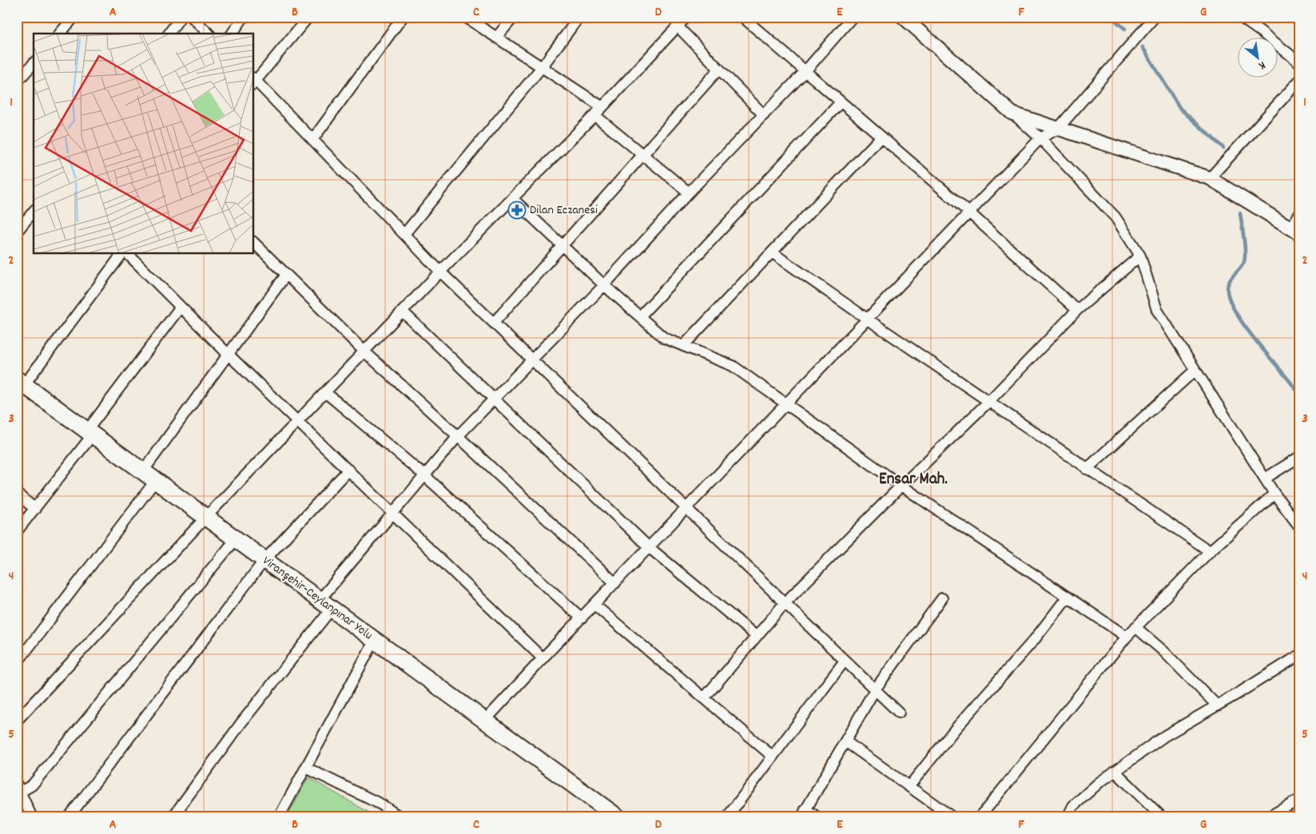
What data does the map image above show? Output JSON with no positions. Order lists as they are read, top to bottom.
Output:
{
  "streets": {
    "main road": ["Viranşehir-Ceylanpınar Yolu"]
  },
  "districts": ["Ensar Mah."],
  "places": {
    "pharmacy": ["Dilan Eczanesi"]
  },
  "north": "bottom right",
  "grid": {
    "columns": [
      "A",
      "B",
      "C",
      "D",
      "E",
      "F",
      "G"
    ],
    "rows": [
      "1",
      "2",
      "3",
      "4",
      "5"
    ]
  }
}
